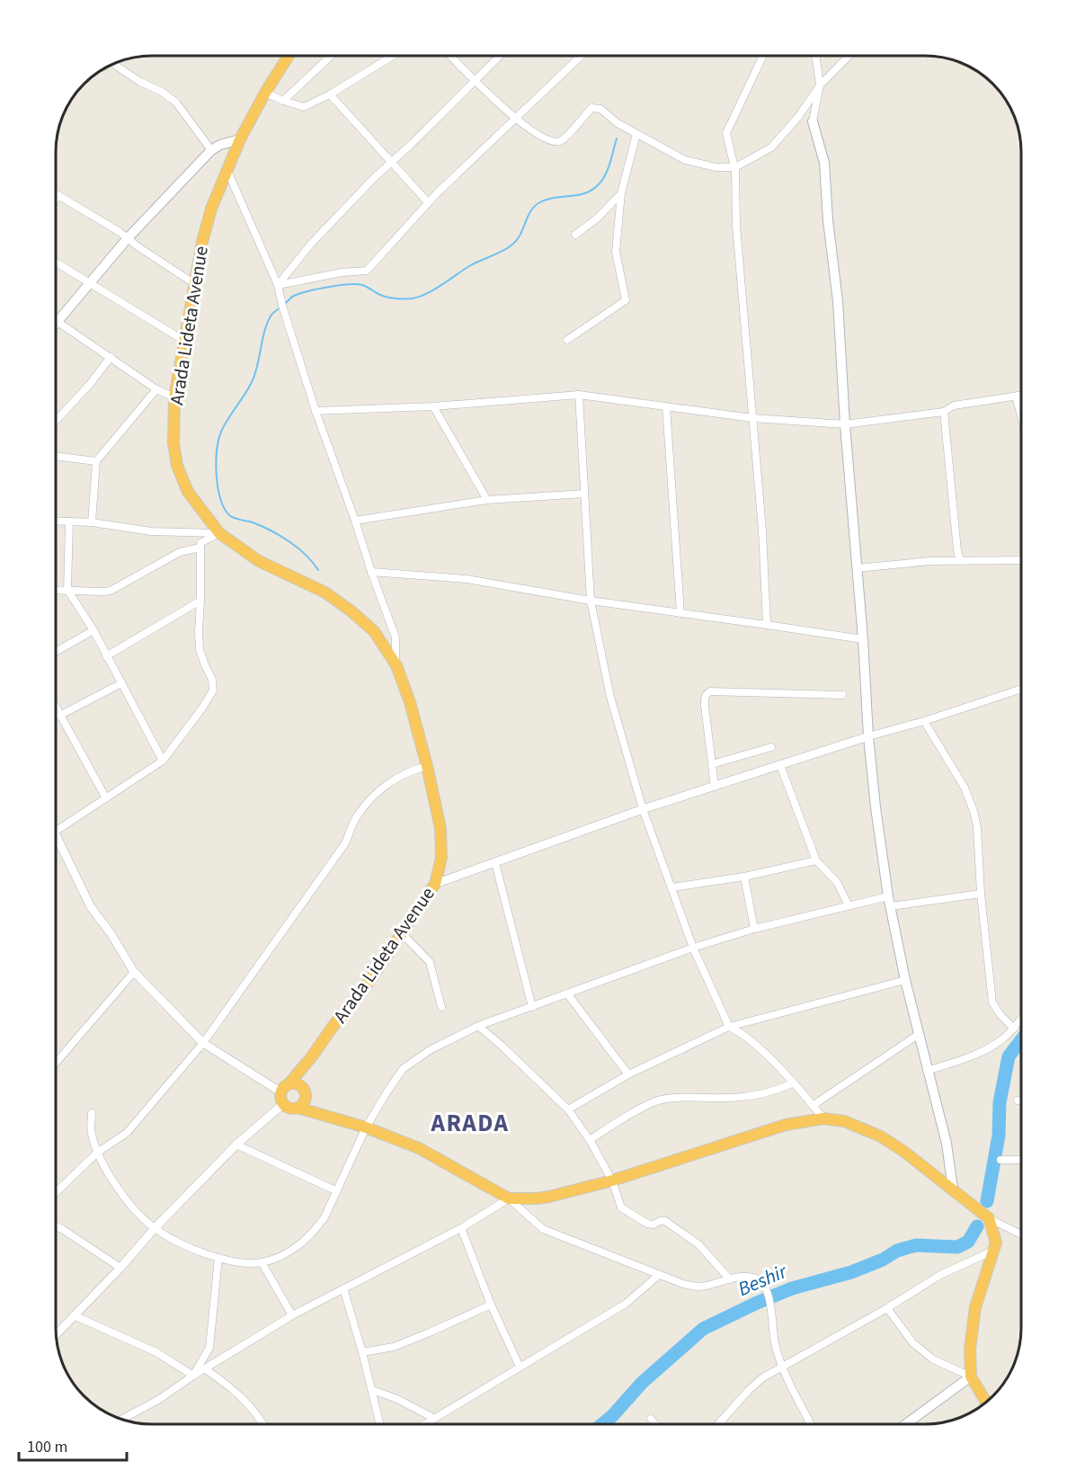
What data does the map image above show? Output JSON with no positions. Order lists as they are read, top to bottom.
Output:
{
  "streets": {
    "highway": ["Arada Lideta Avenue"]
  },
  "districts": ["ARADA"],
  "water": ["Beshir"],
  "scale_bar": "100 m"
}
